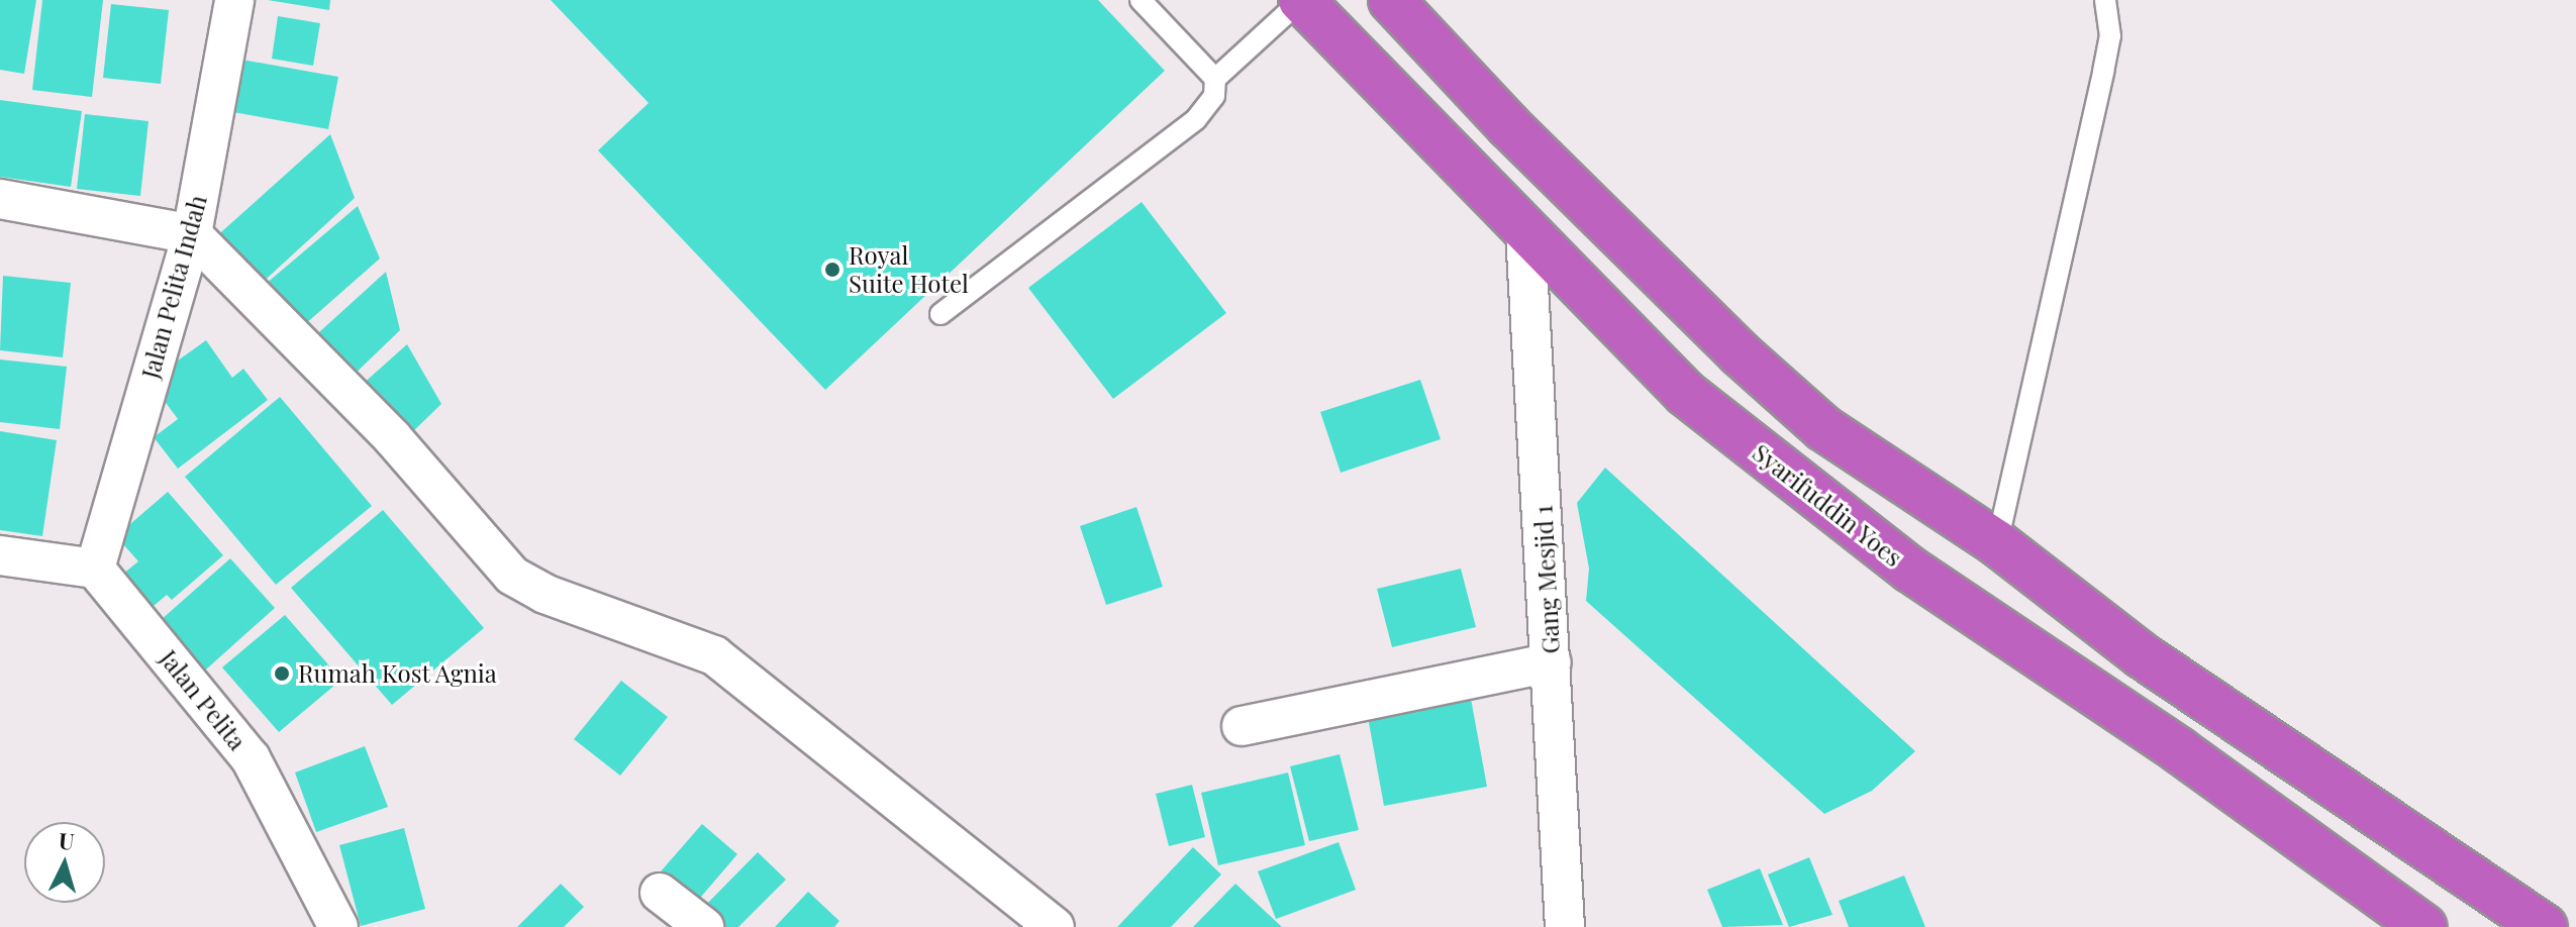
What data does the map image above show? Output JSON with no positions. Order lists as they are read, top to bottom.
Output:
{
  "streets": {
    "highway": ["Syarifuddin Yoes"],
    "street": ["Jalan Pelita Indah", "Gang Mesjid 1", "Jalan Pelita"]
  },
  "crossings": [
    ["Jalan Pelita Indah", "Jalan Pelita"],
    ["Syarifuddin Yoes", "Gang Mesjid 1"]
  ],
  "places": ["Royal Suite Hotel", "Rumah Kost Agnia"],
  "north": "top"
}
